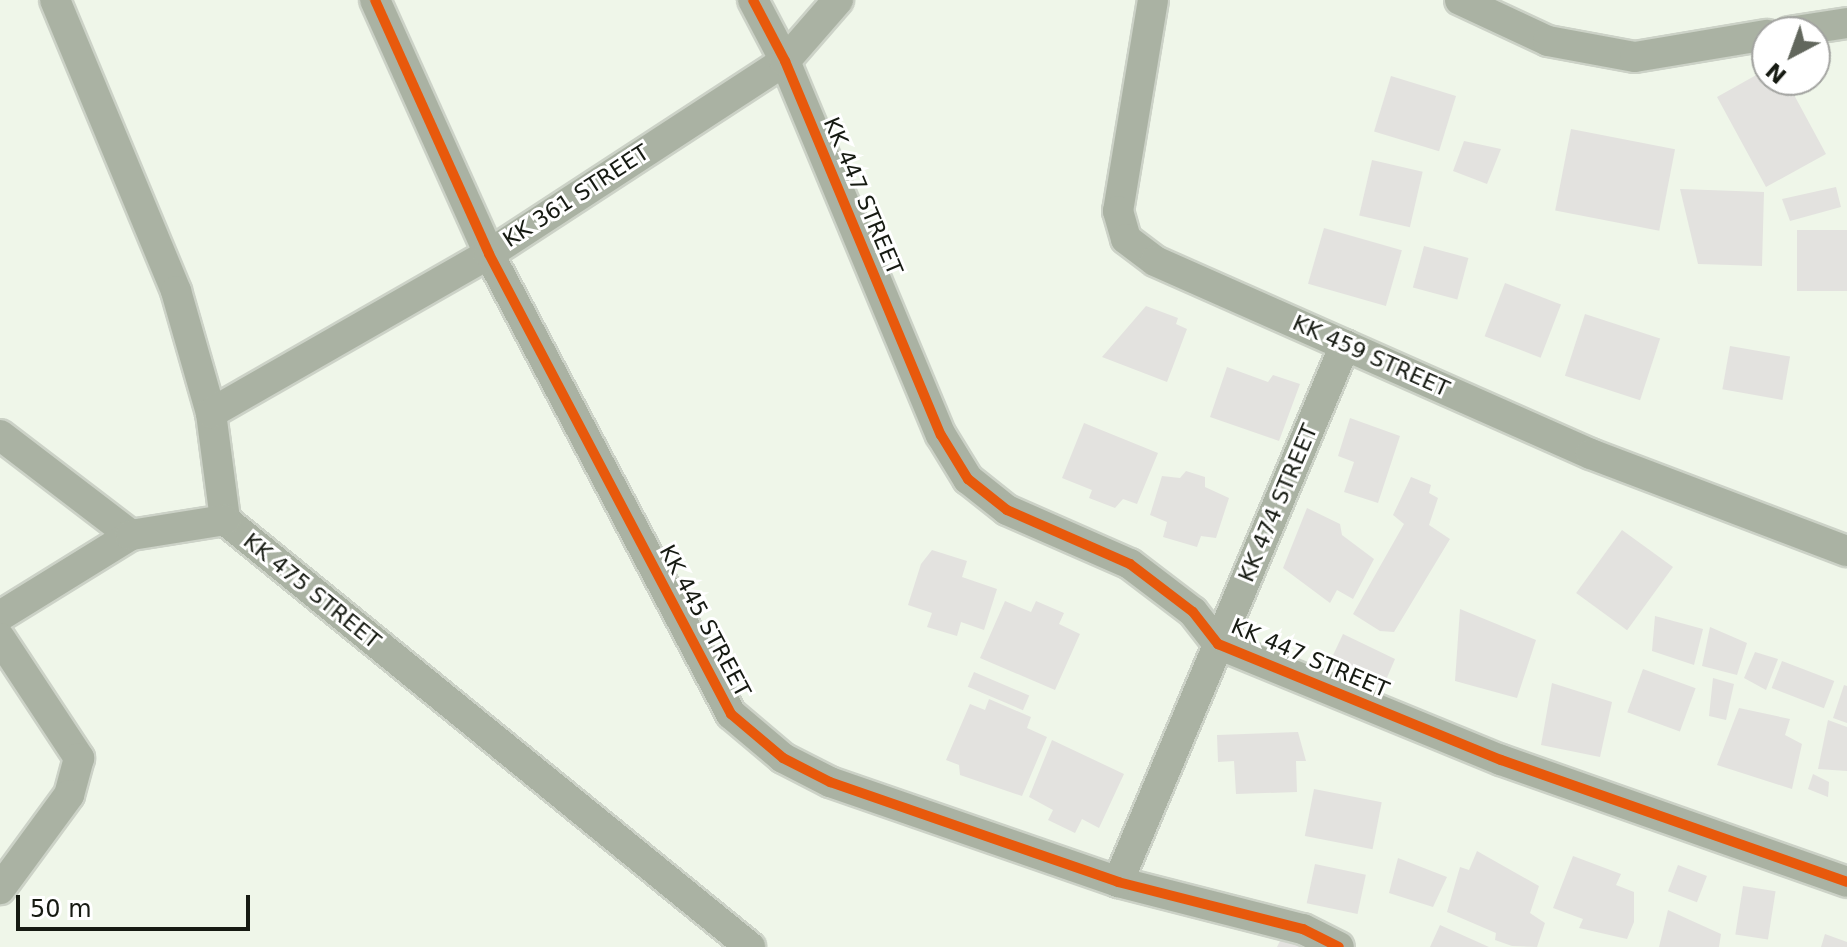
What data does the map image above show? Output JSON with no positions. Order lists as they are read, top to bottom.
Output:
{
  "streets": {
    "street": [
      "KK 361 STREET",
      "KK 447 STREET",
      "KK 459 STREET",
      "KK 474 STREET",
      "KK 475 STREET",
      "KK 445 STREET"
    ]
  },
  "crossings": [
    ["KK 361 STREET", "KK 447 STREET"],
    ["KK 361 STREET", "KK 475 STREET"],
    ["KK 361 STREET", "KK 445 STREET"],
    ["KK 447 STREET", "KK 474 STREET"],
    ["KK 459 STREET", "KK 474 STREET"],
    ["KK 474 STREET", "KK 445 STREET"]
  ],
  "scale_bar": "50 m",
  "north": "bottom left"
}
